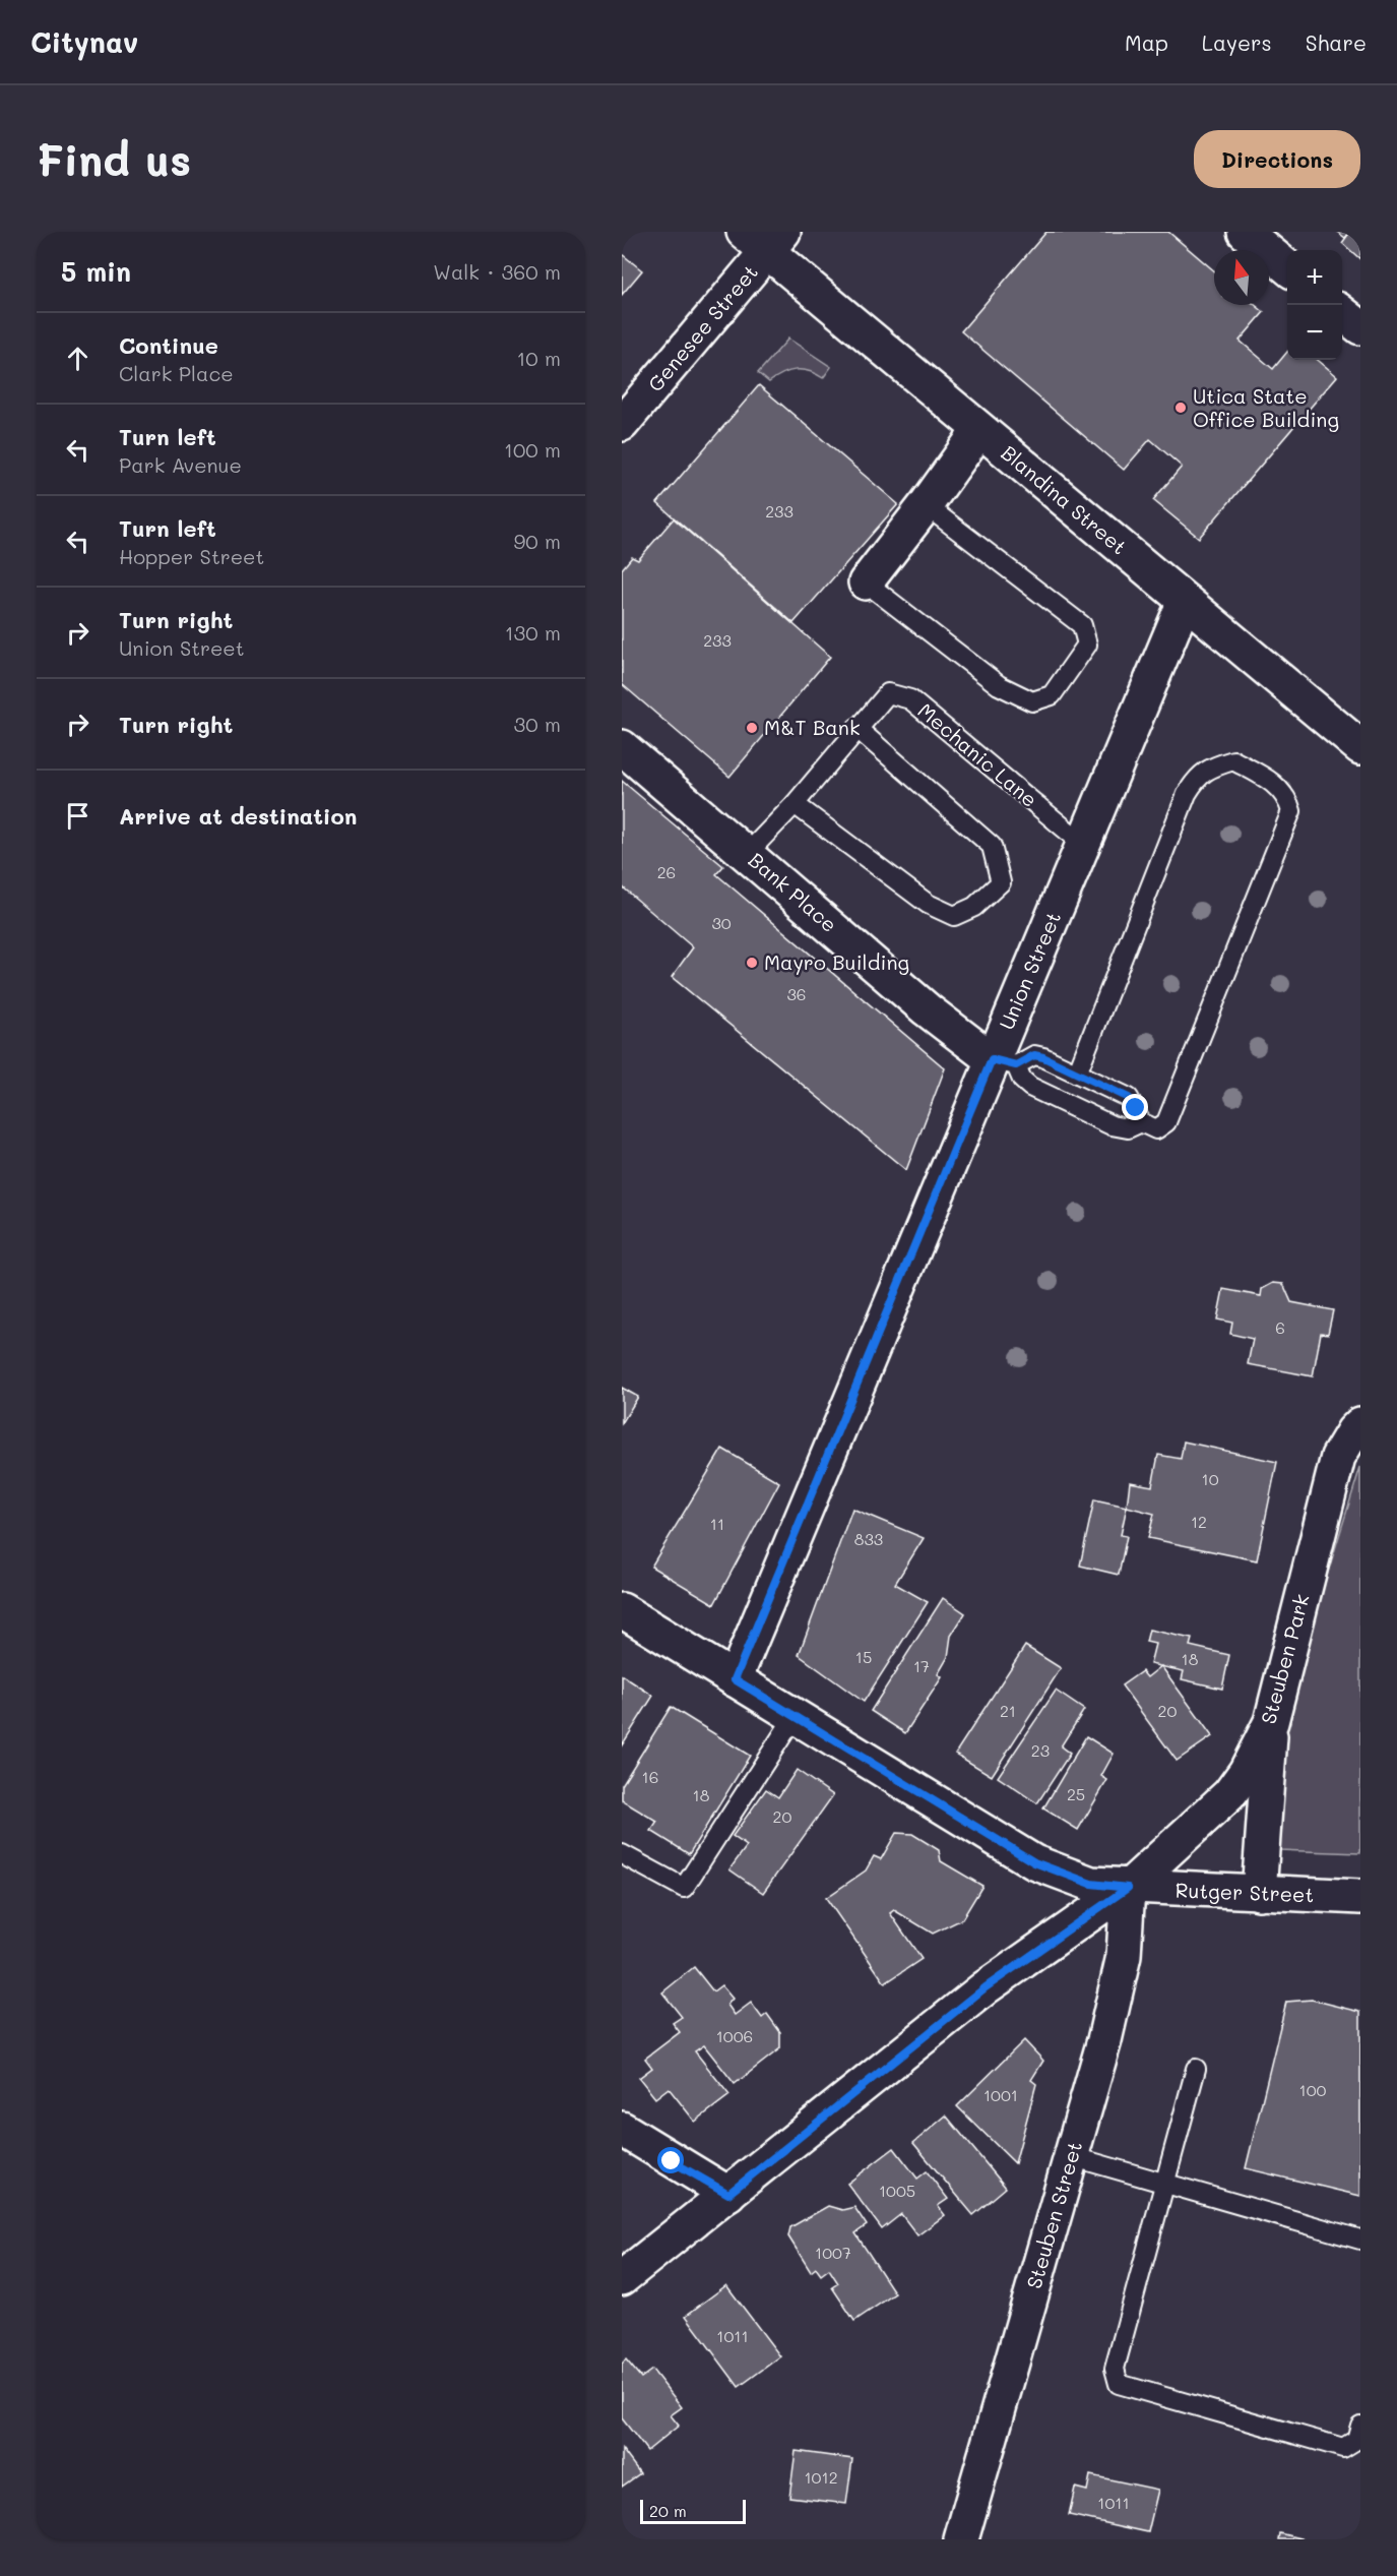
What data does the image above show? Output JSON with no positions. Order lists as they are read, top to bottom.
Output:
{
  "streets": {
    "street": [
      "Genesee Street",
      "Blandina Street",
      "Bank Place",
      "Union Street",
      "Steuben Park",
      "Rutger Street",
      "Steuben Street"
    ],
    "lane": ["Mechanic Lane"]
  },
  "crossings": [
    ["Genesee Street", "Blandina Street"],
    ["Blandina Street", "Union Street"],
    ["Mechanic Lane", "Bank Place"],
    ["Mechanic Lane", "Union Street"],
    ["Bank Place", "Union Street"],
    ["Union Street", "Rutger Street"],
    ["Steuben Park", "Rutger Street"],
    ["Steuben Park", "Steuben Street"],
    ["Rutger Street", "Steuben Street"]
  ],
  "places": ["Utica State Office Building", "M&T Bank", "Mayro Building"],
  "house_numbers": [
    "233",
    "233",
    "26",
    "30",
    "36",
    "6",
    "10",
    "12",
    "11",
    "833",
    "15",
    "18",
    "17",
    "21",
    "20",
    "23",
    "16",
    "25",
    "18",
    "20",
    "1006",
    "100",
    "1001",
    "1005",
    "1007",
    "1011",
    "1012",
    "1011"
  ],
  "scale_bar": "20 m",
  "north": "top",
  "page": {
    "header": "Citynav",
    "nav": ["Map", "Layers", "Share"],
    "buttons": "Directions",
    "title": "Find us",
    "heading": ["5 min", "Walk · 360 m"],
    "map_buttons": ["+", "−"],
    "list": [
      ["Continue", "Clark Place", "10 m"],
      ["Turn left", "Park Avenue", "100 m"],
      ["Turn left", "Hopper Street", "90 m"],
      ["Turn right", "Union Street", "130 m"],
      ["Turn right", "30 m"],
      "Arrive at destination"
    ],
    "scale": "20 m"
  }
}
